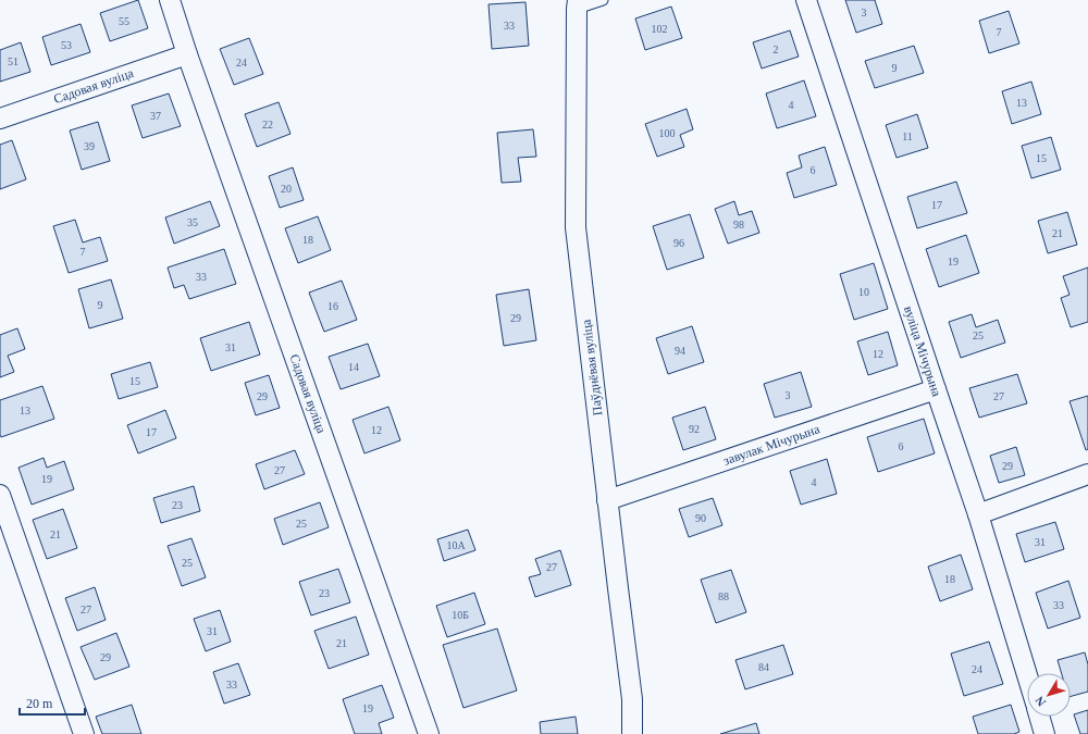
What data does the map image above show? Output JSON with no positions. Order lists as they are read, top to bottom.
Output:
{
  "streets": {
    "street": [
      "Садовая вуліца",
      "вуліца Мічурына",
      "Паўднёвая вуліца",
      "завулак Мічурына"
    ]
  },
  "crossings": [
    ["вуліца Мічурына", "завулак Мічурына"],
    ["Паўднёвая вуліца", "завулак Мічурына"]
  ],
  "house_numbers": [
    "3",
    "55",
    "33",
    "102",
    "7",
    "53",
    "2",
    "51",
    "24",
    "9",
    "13",
    "4",
    "37",
    "22",
    "100",
    "11",
    "39",
    "15",
    "6",
    "20",
    "17",
    "35",
    "98",
    "21",
    "18",
    "96",
    "7",
    "19",
    "33",
    "10",
    "9",
    "16",
    "29",
    "25",
    "31",
    "94",
    "12",
    "14",
    "15",
    "3",
    "29",
    "27",
    "13",
    "92",
    "12",
    "17",
    "6",
    "29",
    "27",
    "19",
    "4",
    "23",
    "90",
    "25",
    "21",
    "31",
    "10А",
    "25",
    "27",
    "18",
    "23",
    "88",
    "33",
    "27",
    "10Б",
    "31",
    "21",
    "29",
    "84",
    "24",
    "33",
    "19"
  ],
  "scale_bar": "20 m",
  "north": "bottom left"
}
